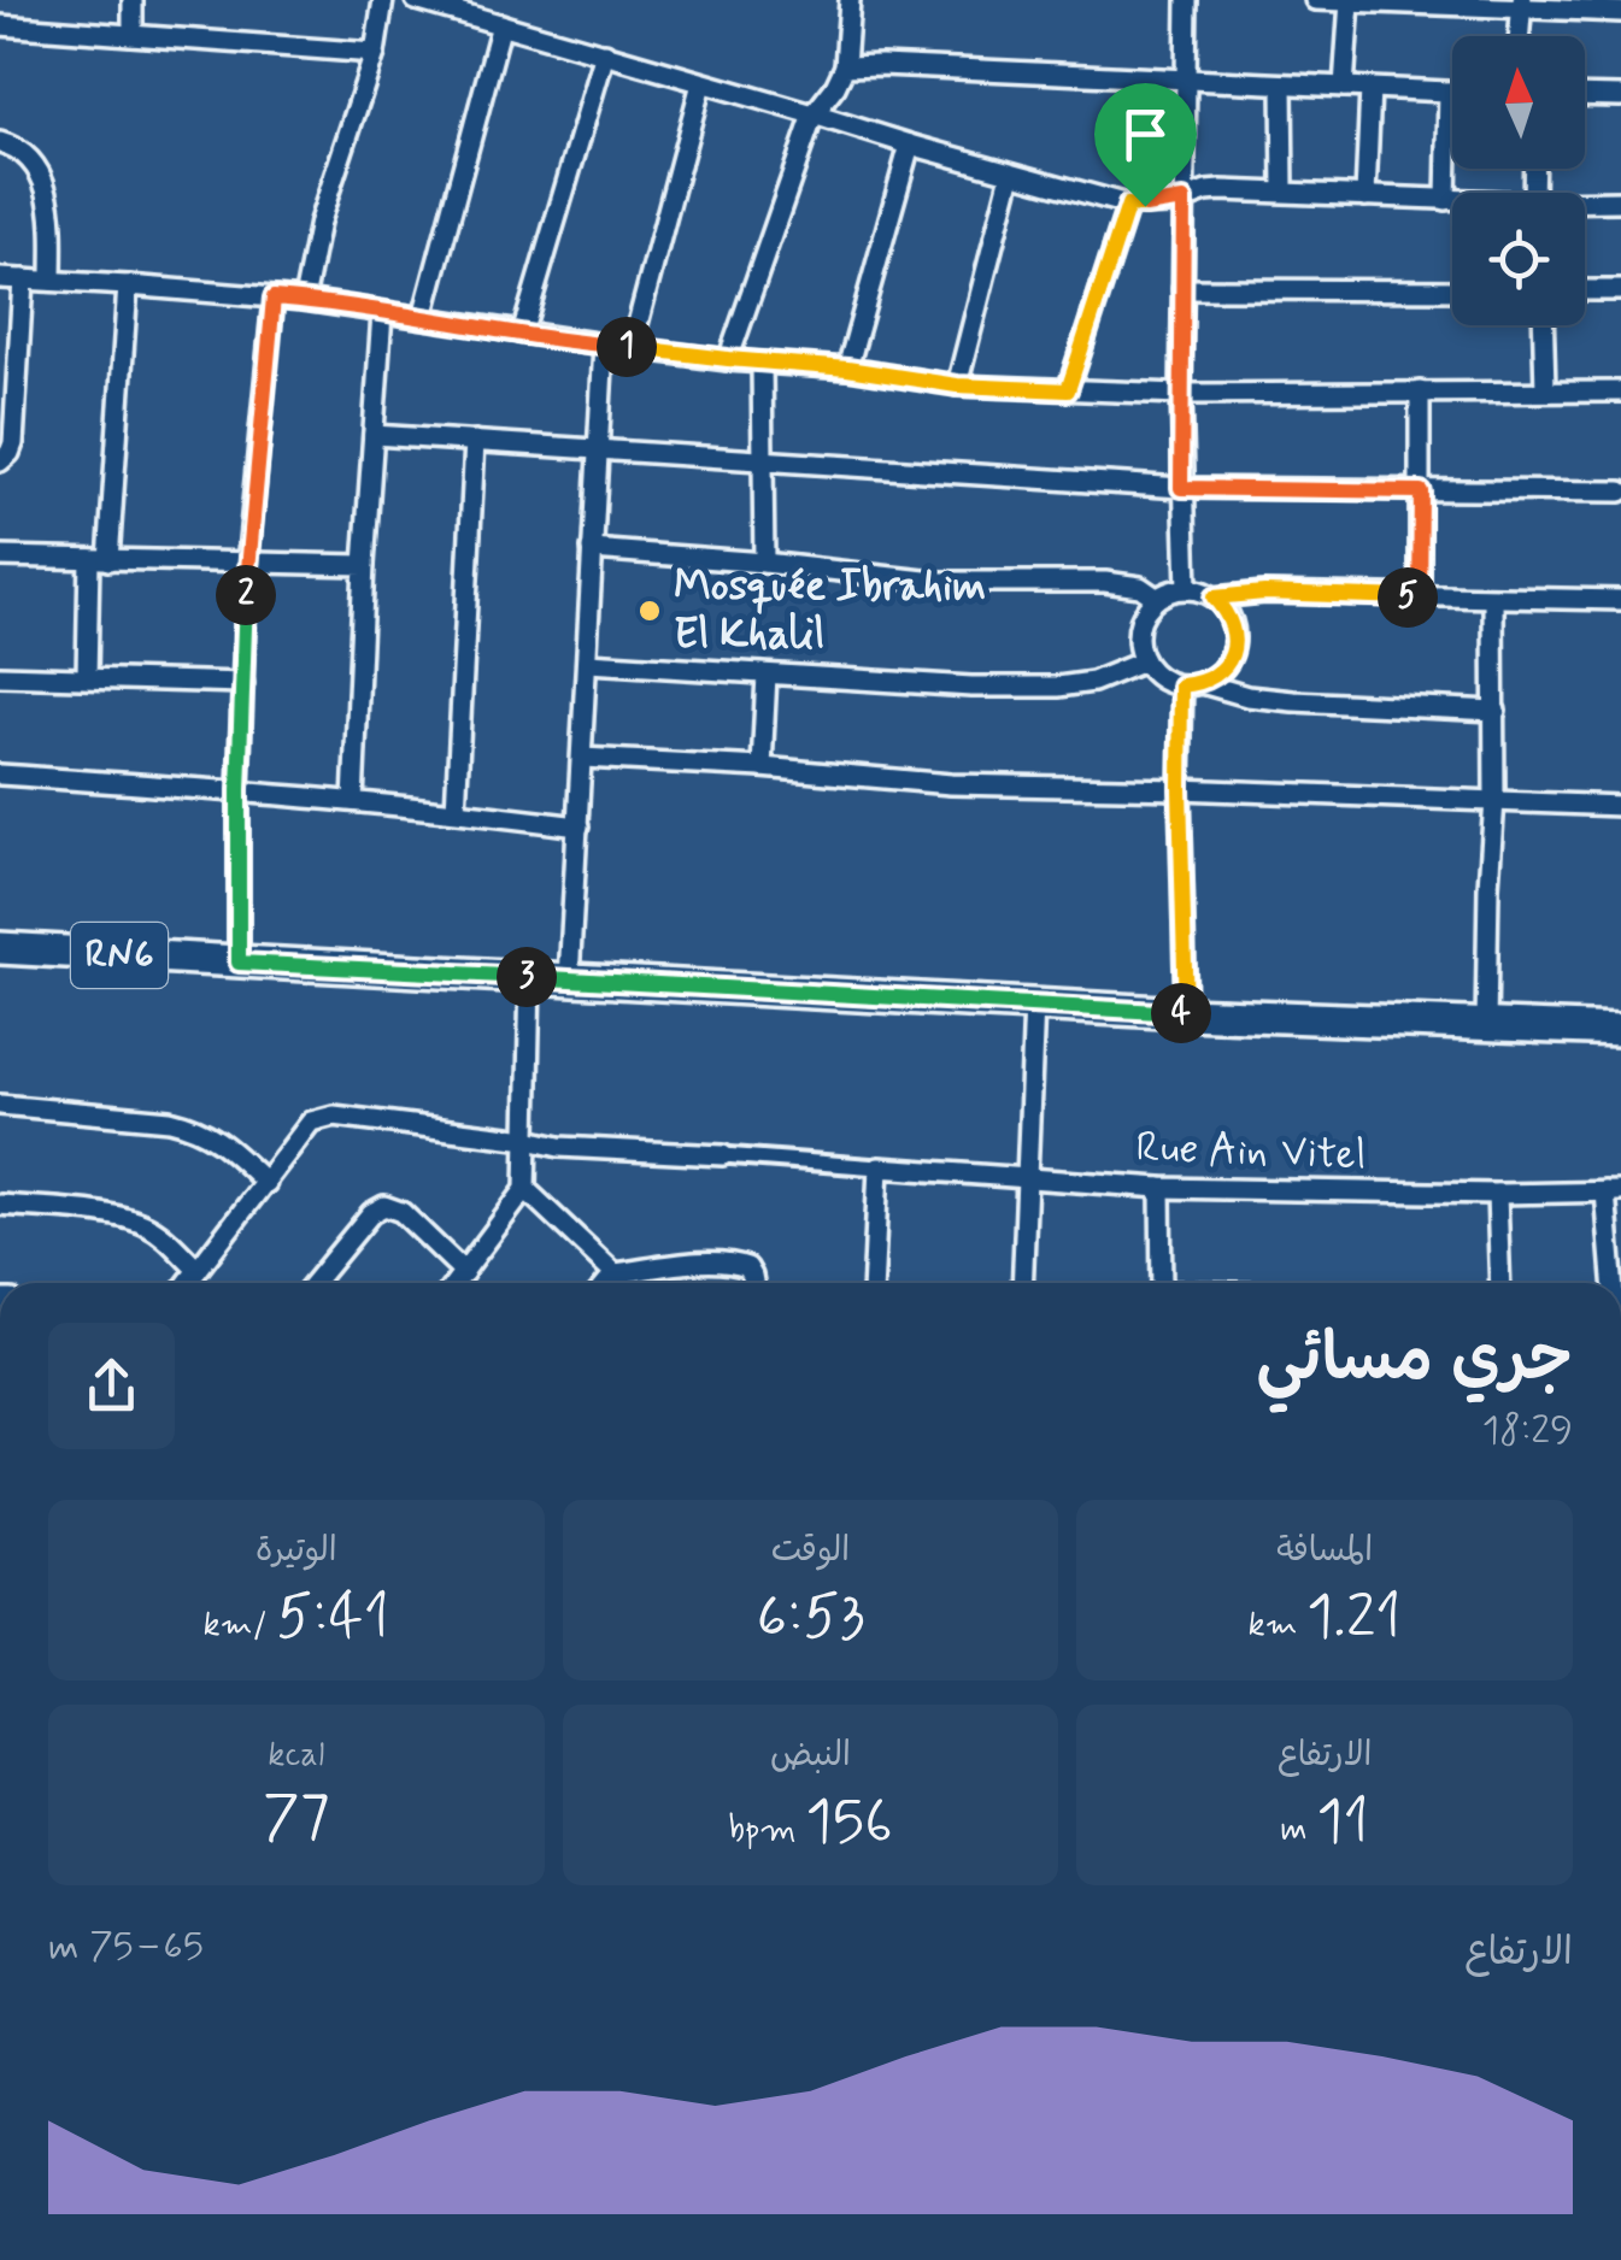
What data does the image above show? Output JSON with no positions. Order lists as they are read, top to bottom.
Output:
{
  "streets": {
    "main road": ["RN6"],
    "street": ["Rue Ain Vitel"]
  },
  "places": ["Mosquée Ibrahim El Khalil"],
  "north": "top",
  "page": {
    "pins": [
      "1",
      "2",
      "5",
      "3",
      "4"
    ],
    "heading": ["جري مسائي", "18:29"],
    "stats": [
      ["المسافة", "1.21 km"],
      ["الوقت", "6:53"],
      ["الوتيرة", "5:41 /km"],
      ["الارتفاع", "11 m"],
      ["النبض", "156 bpm"],
      ["kcal", "77"]
    ],
    "chart": ["الارتفاع", "65–75 m"]
  }
}
